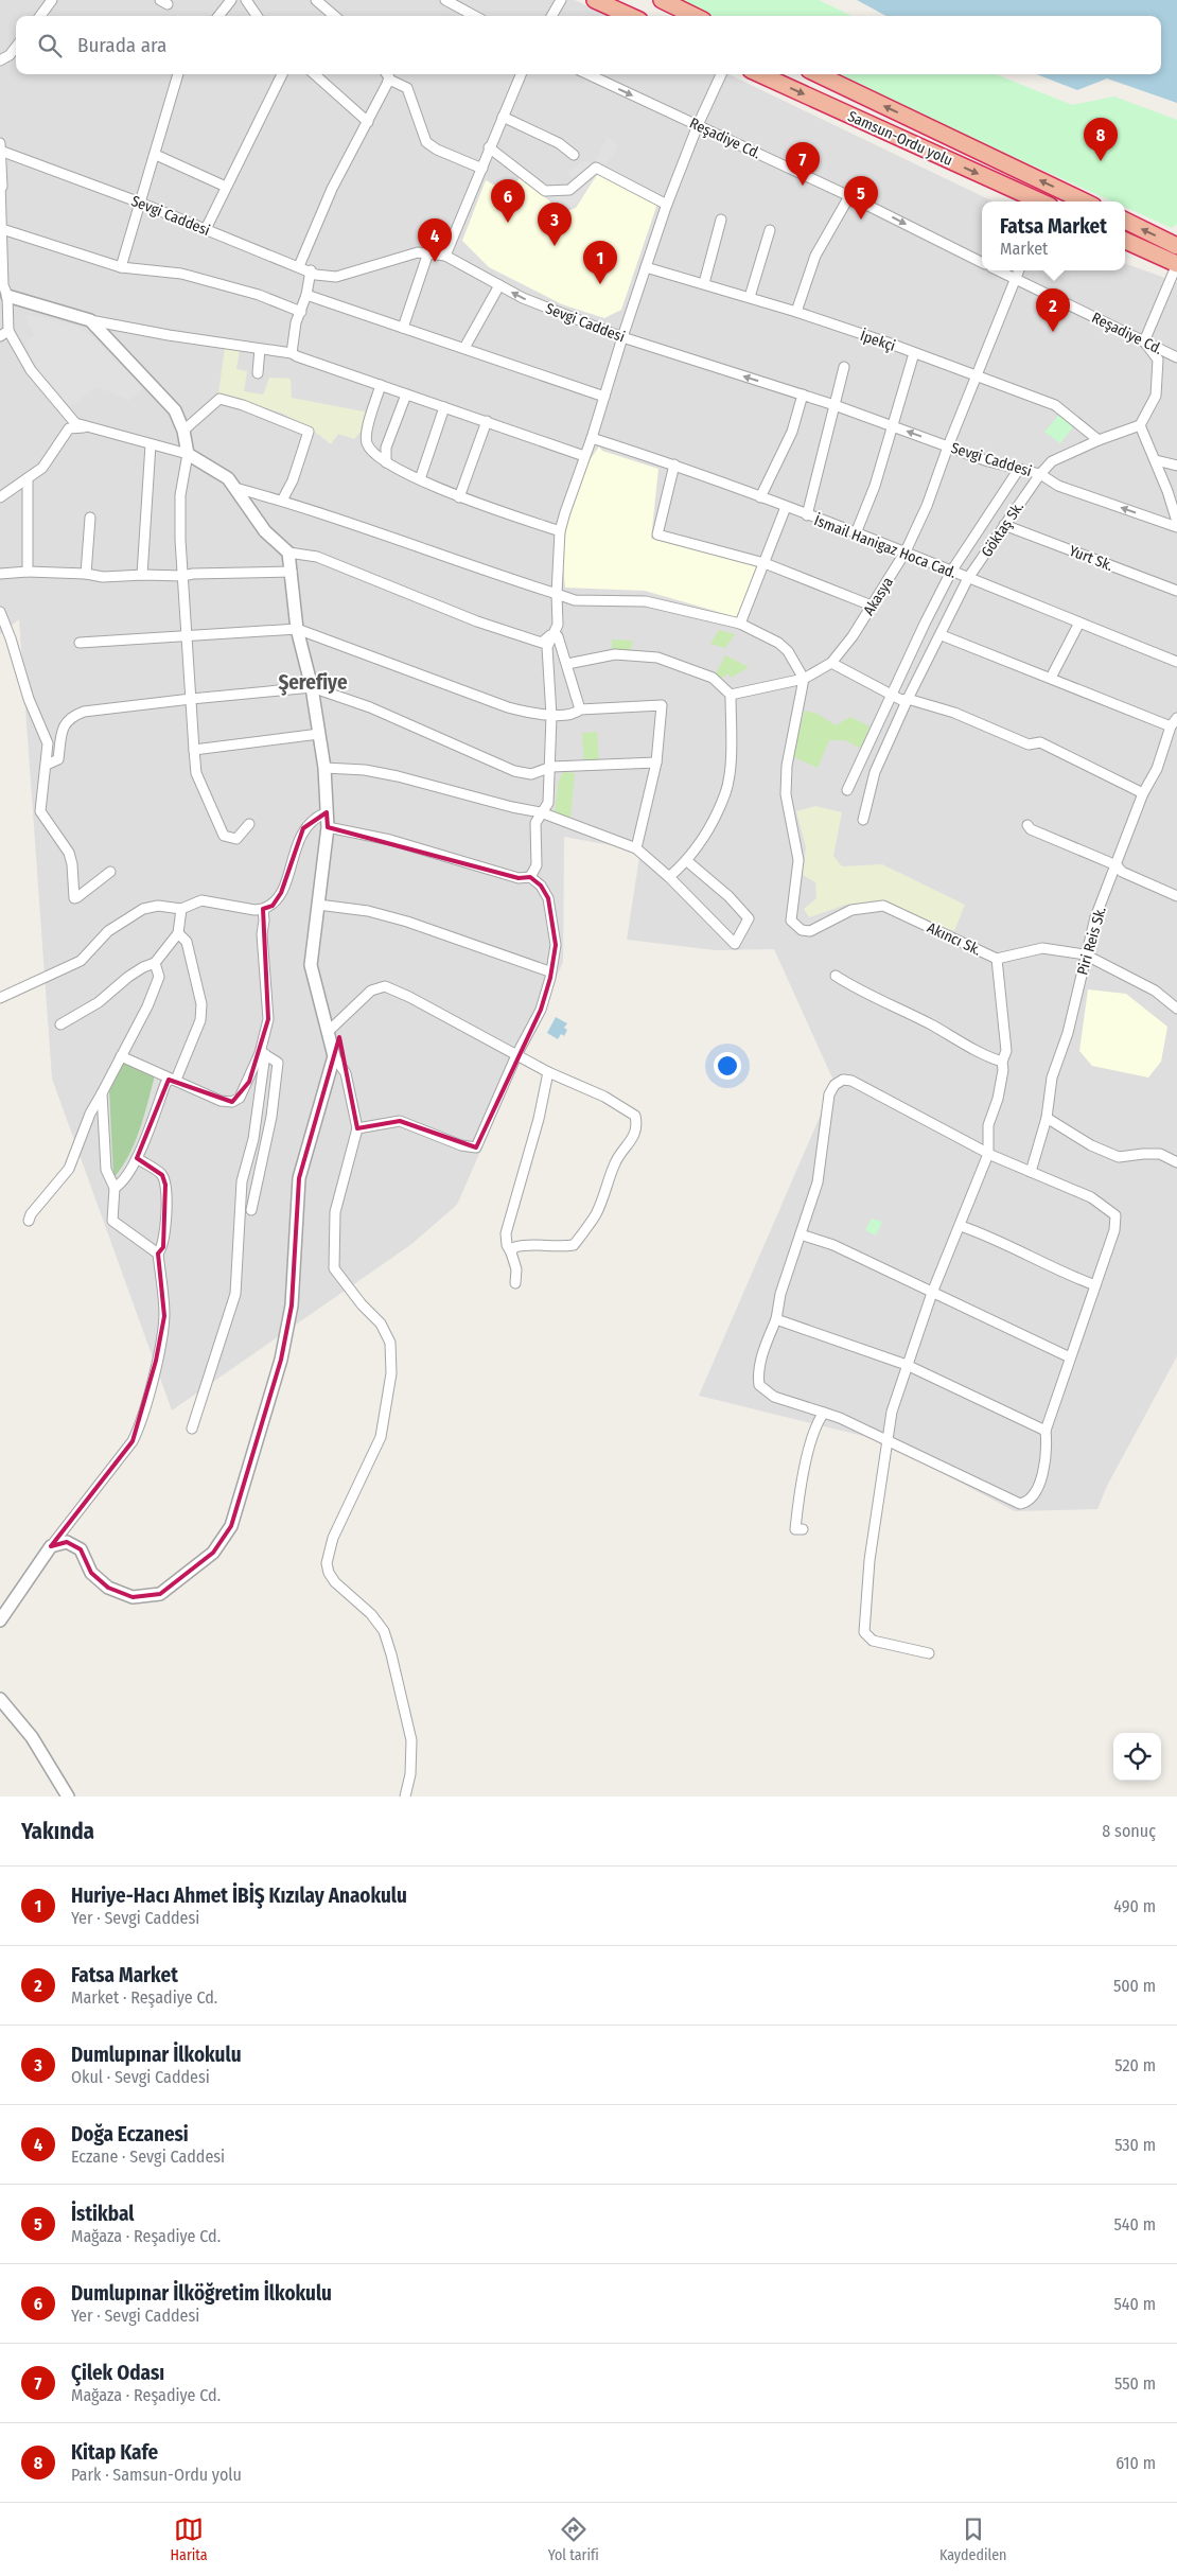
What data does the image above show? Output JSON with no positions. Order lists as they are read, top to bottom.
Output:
{
  "streets": {
    "highway": ["Samsun-Ordu yolu"],
    "street": [
      "Reşadiye Cd.",
      "Sevgi Caddesi",
      "İpekçi",
      "Göktaş Sk.",
      "İsmail Hanigaz Hoca Cad.",
      "Yurt Sk.",
      "Akasya",
      "Akıncı Sk.",
      "Piri Reis Sk."
    ]
  },
  "crossings": [
    ["Reşadiye Cd.", "Akasya"],
    ["Sevgi Caddesi", "Göktaş Sk."],
    ["Sevgi Caddesi", "Akasya"],
    ["İpekçi", "Göktaş Sk."],
    ["İpekçi", "Akasya"],
    ["Göktaş Sk.", "İsmail Hanigaz Hoca Cad."],
    ["Göktaş Sk.", "Yurt Sk."],
    ["İsmail Hanigaz Hoca Cad.", "Akasya"],
    ["Akasya", "Akıncı Sk."],
    ["Akıncı Sk.", "Piri Reis Sk."]
  ],
  "one_way": ["Reşadiye Cd."],
  "districts": ["Şerefiye"],
  "page": {
    "search": "Burada ara",
    "pins": [
      "8",
      "7",
      "5",
      "6",
      "3",
      "4",
      "1",
      "2"
    ],
    "popup": ["Fatsa Market", "Market"],
    "heading": ["Yakında", "8 sonuç"],
    "list": [
      {
        "mark": "1",
        "name": "Huriye-Hacı Ahmet İBİŞ Kızılay Anaokulu",
        "note": "Yer · Sevgi Caddesi",
        "value": "490 m"
      },
      {
        "mark": "2",
        "name": "Fatsa Market",
        "note": "Market · Reşadiye Cd.",
        "value": "500 m"
      },
      {
        "mark": "3",
        "name": "Dumlupınar İlkokulu",
        "note": "Okul · Sevgi Caddesi",
        "value": "520 m"
      },
      {
        "mark": "4",
        "name": "Doğa Eczanesi",
        "note": "Eczane · Sevgi Caddesi",
        "value": "530 m"
      },
      {
        "mark": "5",
        "name": "İstikbal",
        "note": "Mağaza · Reşadiye Cd.",
        "value": "540 m"
      },
      {
        "mark": "6",
        "name": "Dumlupınar İlköğretim İlkokulu",
        "note": "Yer · Sevgi Caddesi",
        "value": "540 m"
      },
      {
        "mark": "7",
        "name": "Çilek Odası",
        "note": "Mağaza · Reşadiye Cd.",
        "value": "550 m"
      },
      {
        "mark": "8",
        "name": "Kitap Kafe",
        "note": "Park · Samsun-Ordu yolu",
        "value": "610 m"
      }
    ],
    "nav": ["Harita", "Yol tarifi", "Kaydedilen"]
  }
}
